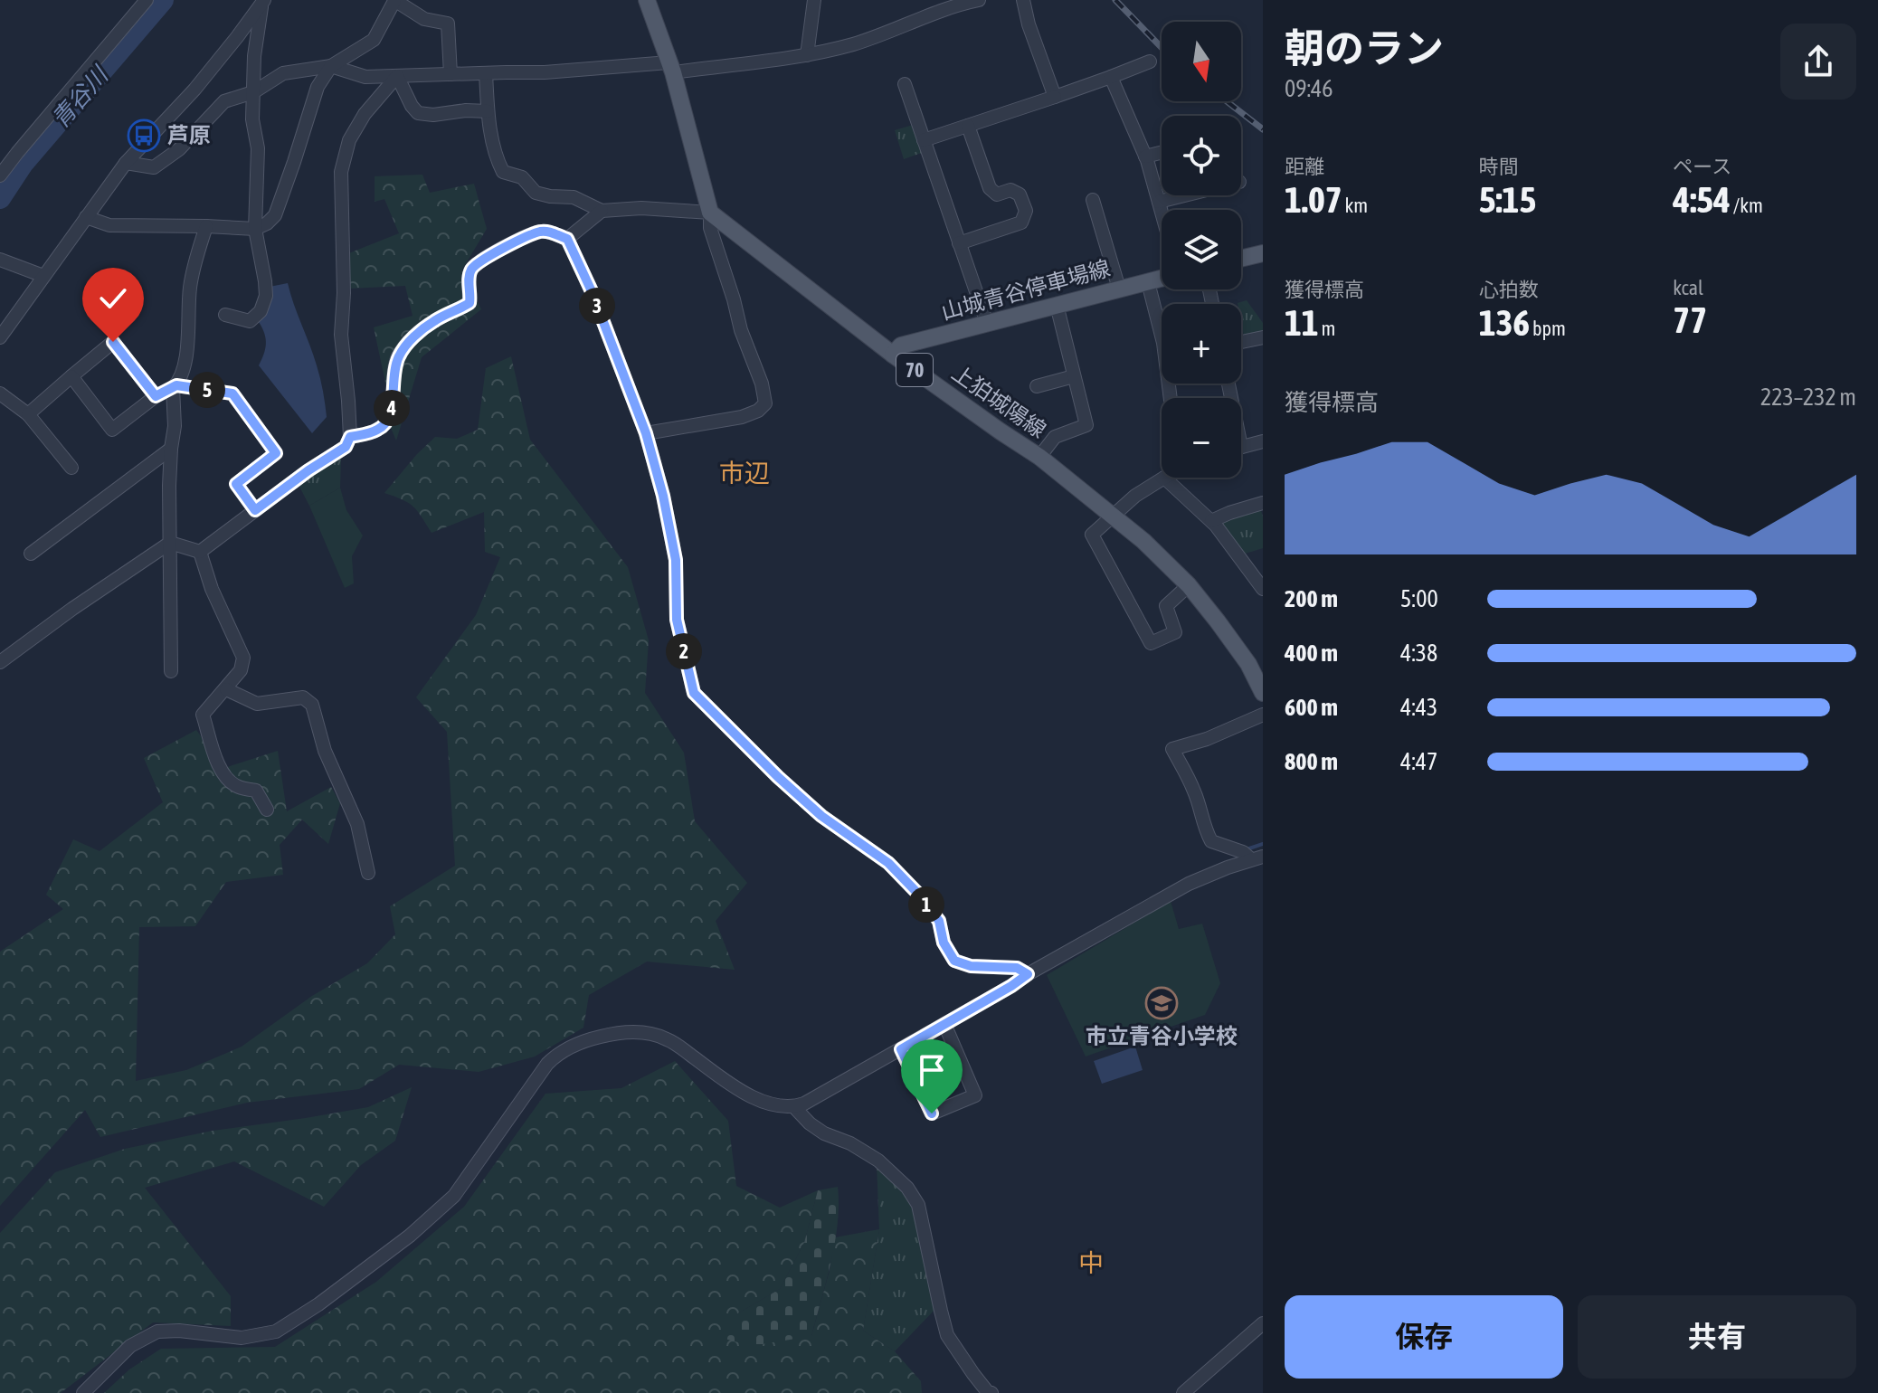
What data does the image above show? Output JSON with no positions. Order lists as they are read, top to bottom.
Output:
{
  "streets": {
    "main road": ["山城青谷停車場線", "70", "上狛城陽線"]
  },
  "crossings": [
    ["山城青谷停車場線", "上狛城陽線"]
  ],
  "districts": ["市辺", "中"],
  "water": ["青谷川"],
  "places": {
    "bus stop": ["芦原"],
    "school or university": ["市立青谷小学校"]
  },
  "north": "bottom",
  "page": {
    "heading": ["朝のラン", "09:46"],
    "map_buttons": ["+", "−"],
    "stats": [
      ["距離", "1.07 km"],
      ["時間", "5:15"],
      ["ペース", "4:54 /km"],
      ["獲得標高", "11 m"],
      ["心拍数", "136 bpm"],
      ["kcal", "77"]
    ],
    "pins": [
      "3",
      "5",
      "4",
      "2",
      "1"
    ],
    "chart": ["獲得標高", "223–232 m"],
    "list": [
      {
        "name": "200 m",
        "note": "5:00"
      },
      {
        "name": "400 m",
        "note": "4:38"
      },
      {
        "name": "600 m",
        "note": "4:43"
      },
      {
        "name": "800 m",
        "note": "4:47"
      }
    ],
    "buttons": ["保存", "共有"]
  }
}
